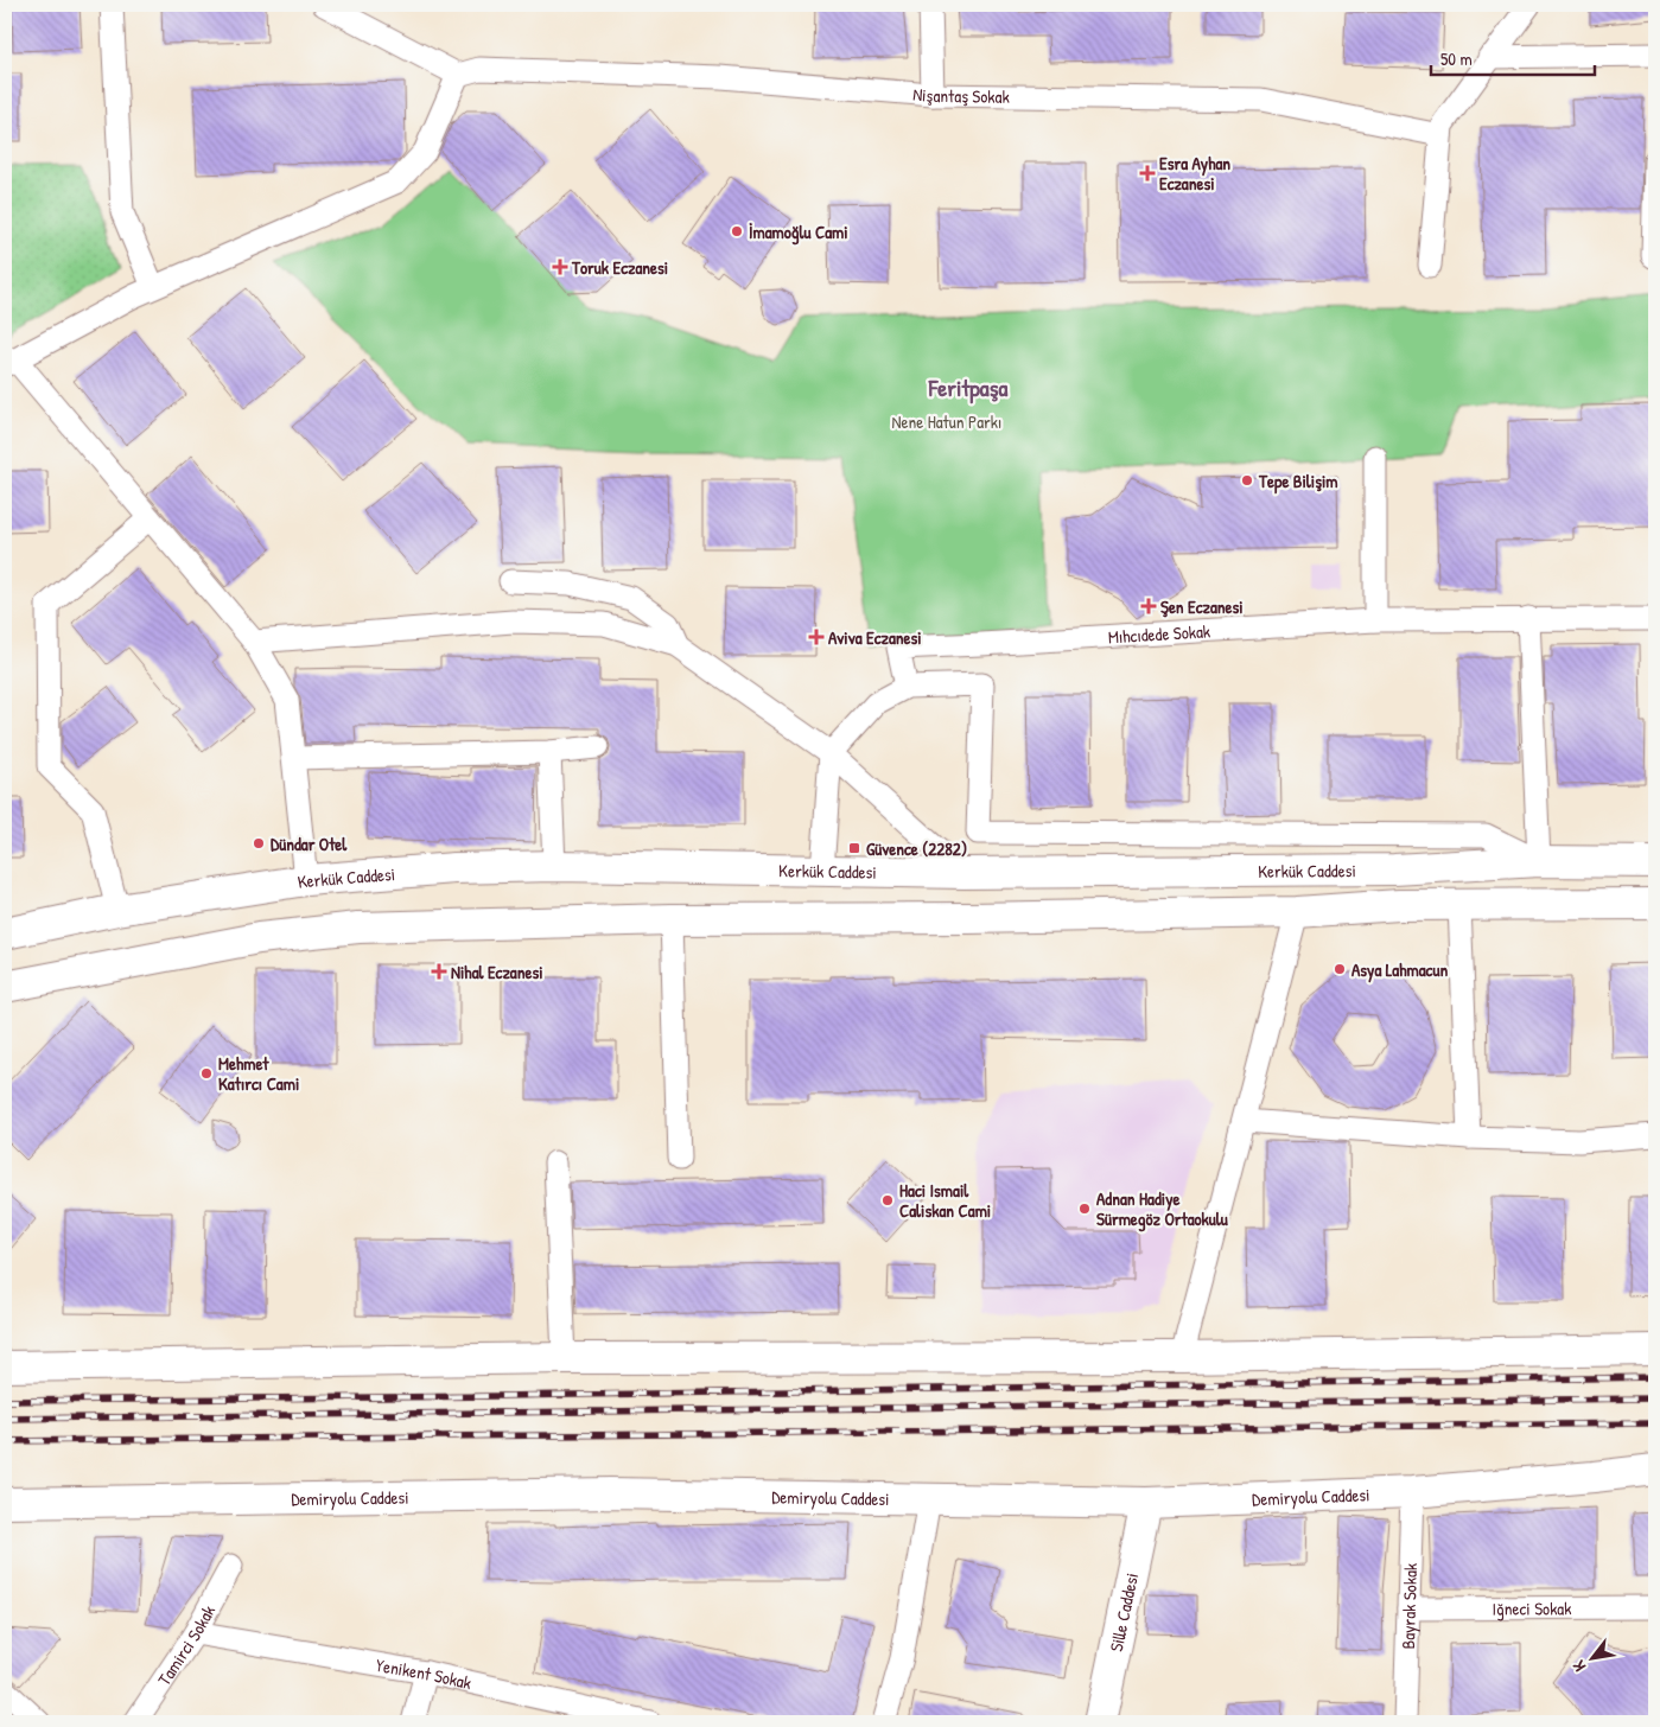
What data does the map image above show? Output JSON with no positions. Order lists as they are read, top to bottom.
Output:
{
  "streets": {
    "street": [
      "Nişantaş Sokak",
      "Mıhcıdede Sokak",
      "Kerkük Caddesi",
      "Demiryolu Caddesi",
      "Bayrak Sokak",
      "Iğneci Sokak",
      "Sille Caddesi",
      "Tamirci Sokak",
      "Yenikent Sokak"
    ]
  },
  "crossings": [
    ["Demiryolu Caddesi", "Bayrak Sokak"],
    ["Demiryolu Caddesi", "Sille Caddesi"],
    ["Bayrak Sokak", "Iğneci Sokak"],
    ["Tamirci Sokak", "Yenikent Sokak"]
  ],
  "districts": ["Feritpaşa"],
  "parks": ["Nene Hatun Parkı"],
  "places": {
    "health": [
      "Esra Ayhan Eczanesi",
      "Toruk Eczanesi",
      "Şen Eczanesi",
      "Aviva Eczanesi",
      "Nihal Eczanesi"
    ],
    "other": [
      "İmamoğlu Cami",
      "Tepe Bilişim",
      "Dündar Otel",
      "Asya Lahmacun",
      "Mehmet Katırcı Cami",
      "Haci Ismail Caliskan Cami",
      "Adnan Hadiye Sürmegöz Ortaokulu"
    ],
    "transit": ["Güvence (2282)"]
  },
  "scale_bar": "50 m",
  "north": "bottom left"
}
